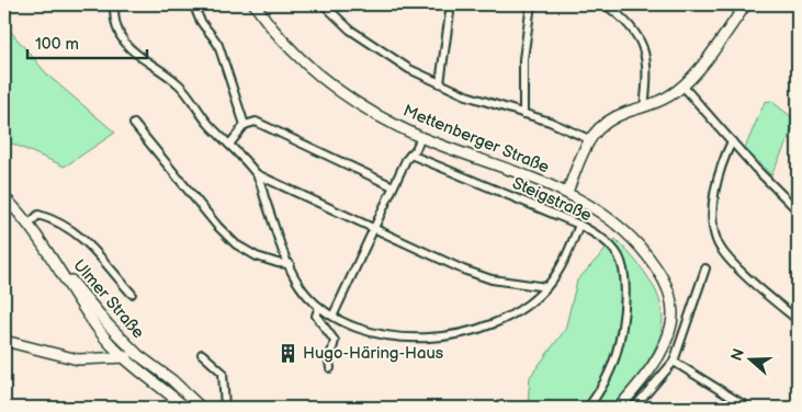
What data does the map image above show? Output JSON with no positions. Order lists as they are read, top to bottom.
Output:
{
  "streets": {
    "main road": ["Mettenberger Straße", "Ulmer Straße"],
    "street": ["Steigstraße"]
  },
  "places": {
    "building": ["Hugo-Häring-Haus"]
  },
  "scale_bar": "100 m",
  "north": "left"
}
